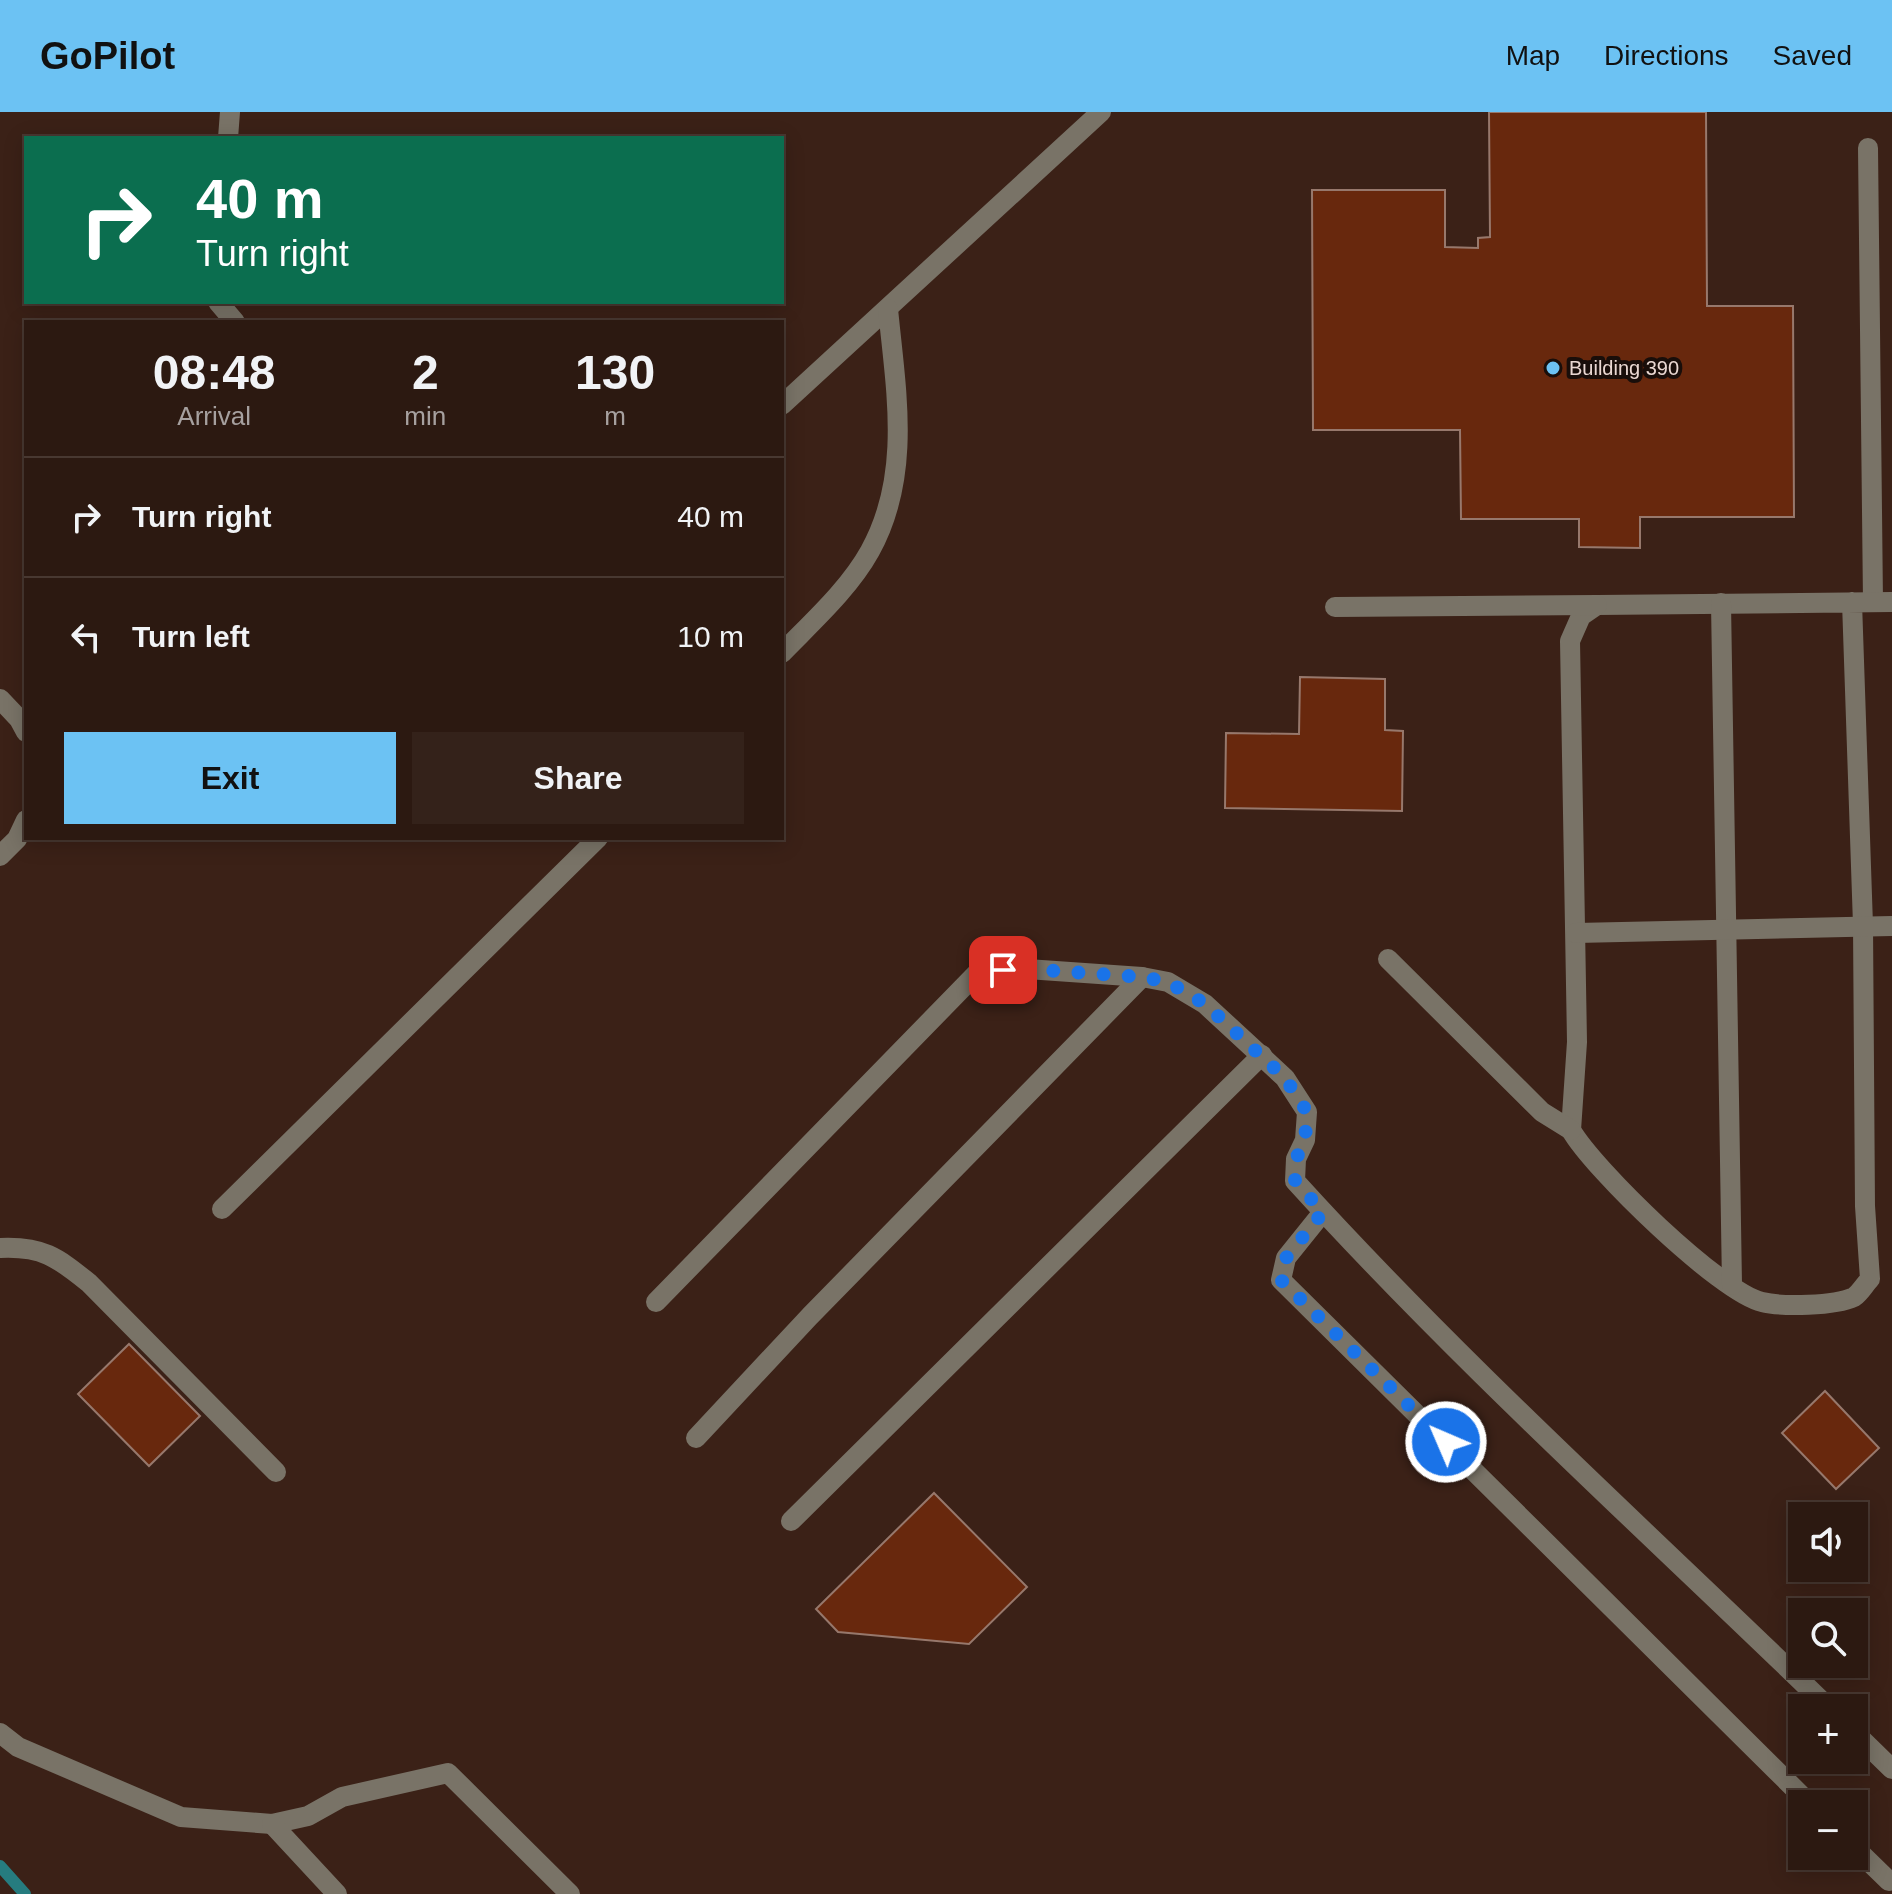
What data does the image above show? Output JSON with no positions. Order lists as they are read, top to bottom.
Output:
{
  "places": ["Building 390"],
  "page": {
    "header": "GoPilot",
    "nav": ["Map", "Directions", "Saved"],
    "turn": ["40 m", "Turn right"],
    "eta": [
      "08:48",
      "Arrival",
      "2",
      "min",
      "130",
      "m"
    ],
    "list": [
      {
        "name": "Turn right",
        "value": "40 m"
      },
      {
        "name": "Turn left",
        "value": "10 m"
      }
    ],
    "buttons": ["Exit", "Share"],
    "map_buttons": ["+", "−"]
  }
}
